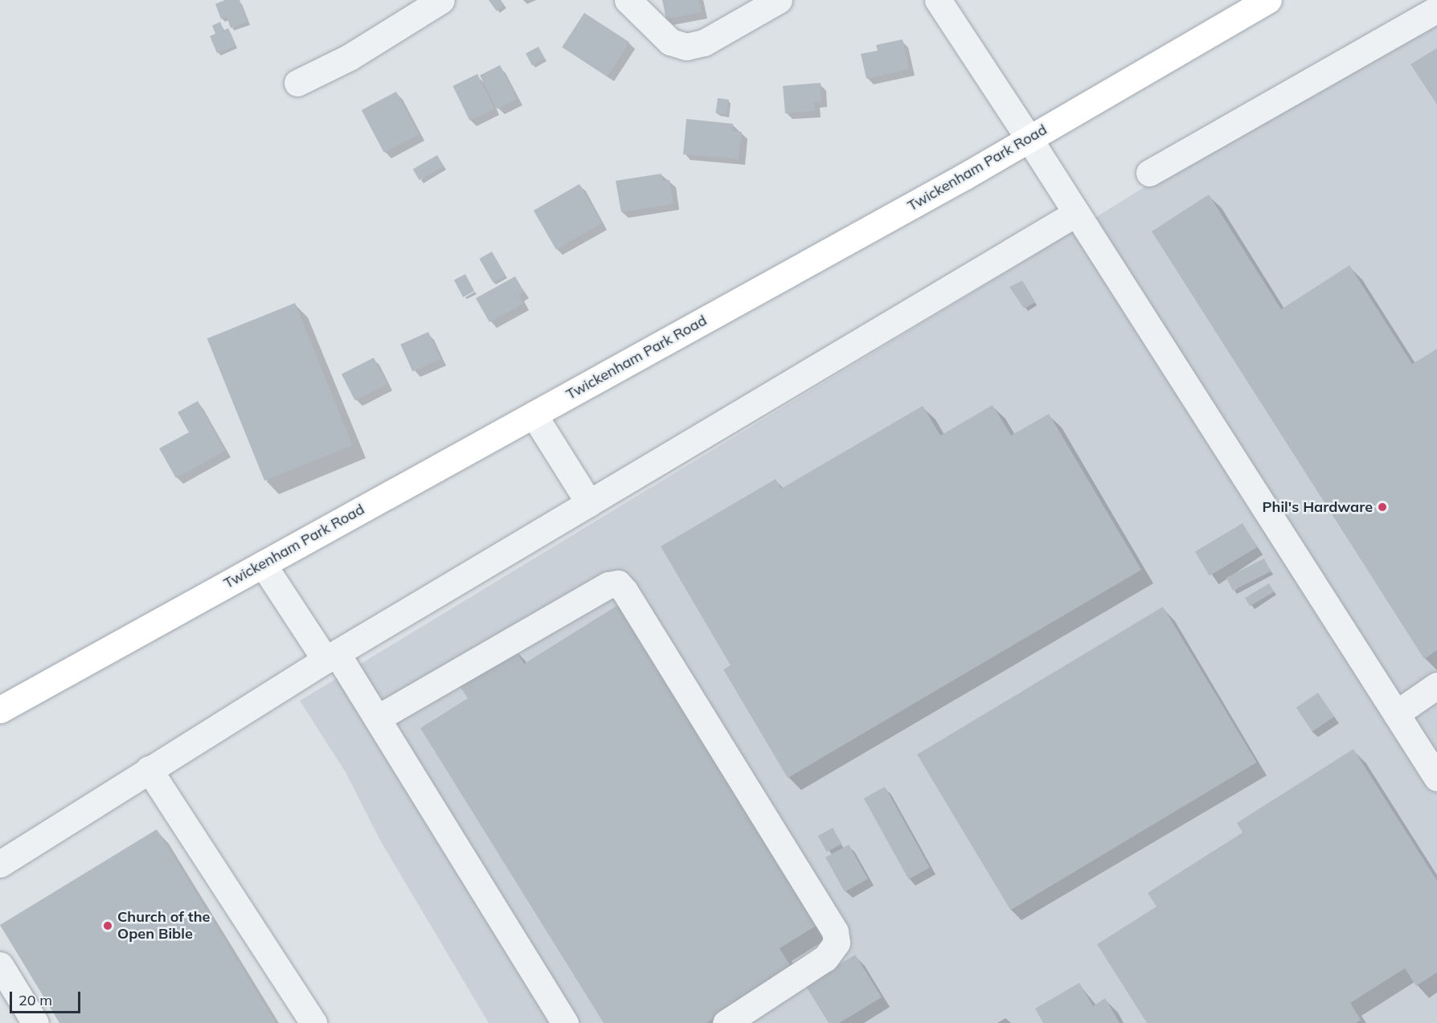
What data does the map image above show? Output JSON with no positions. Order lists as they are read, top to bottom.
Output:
{
  "streets": {
    "main road": ["Twickenham Park Road"]
  },
  "places": ["Phil's Hardware", "Church of the Open Bible"],
  "scale_bar": "20 m"
}
